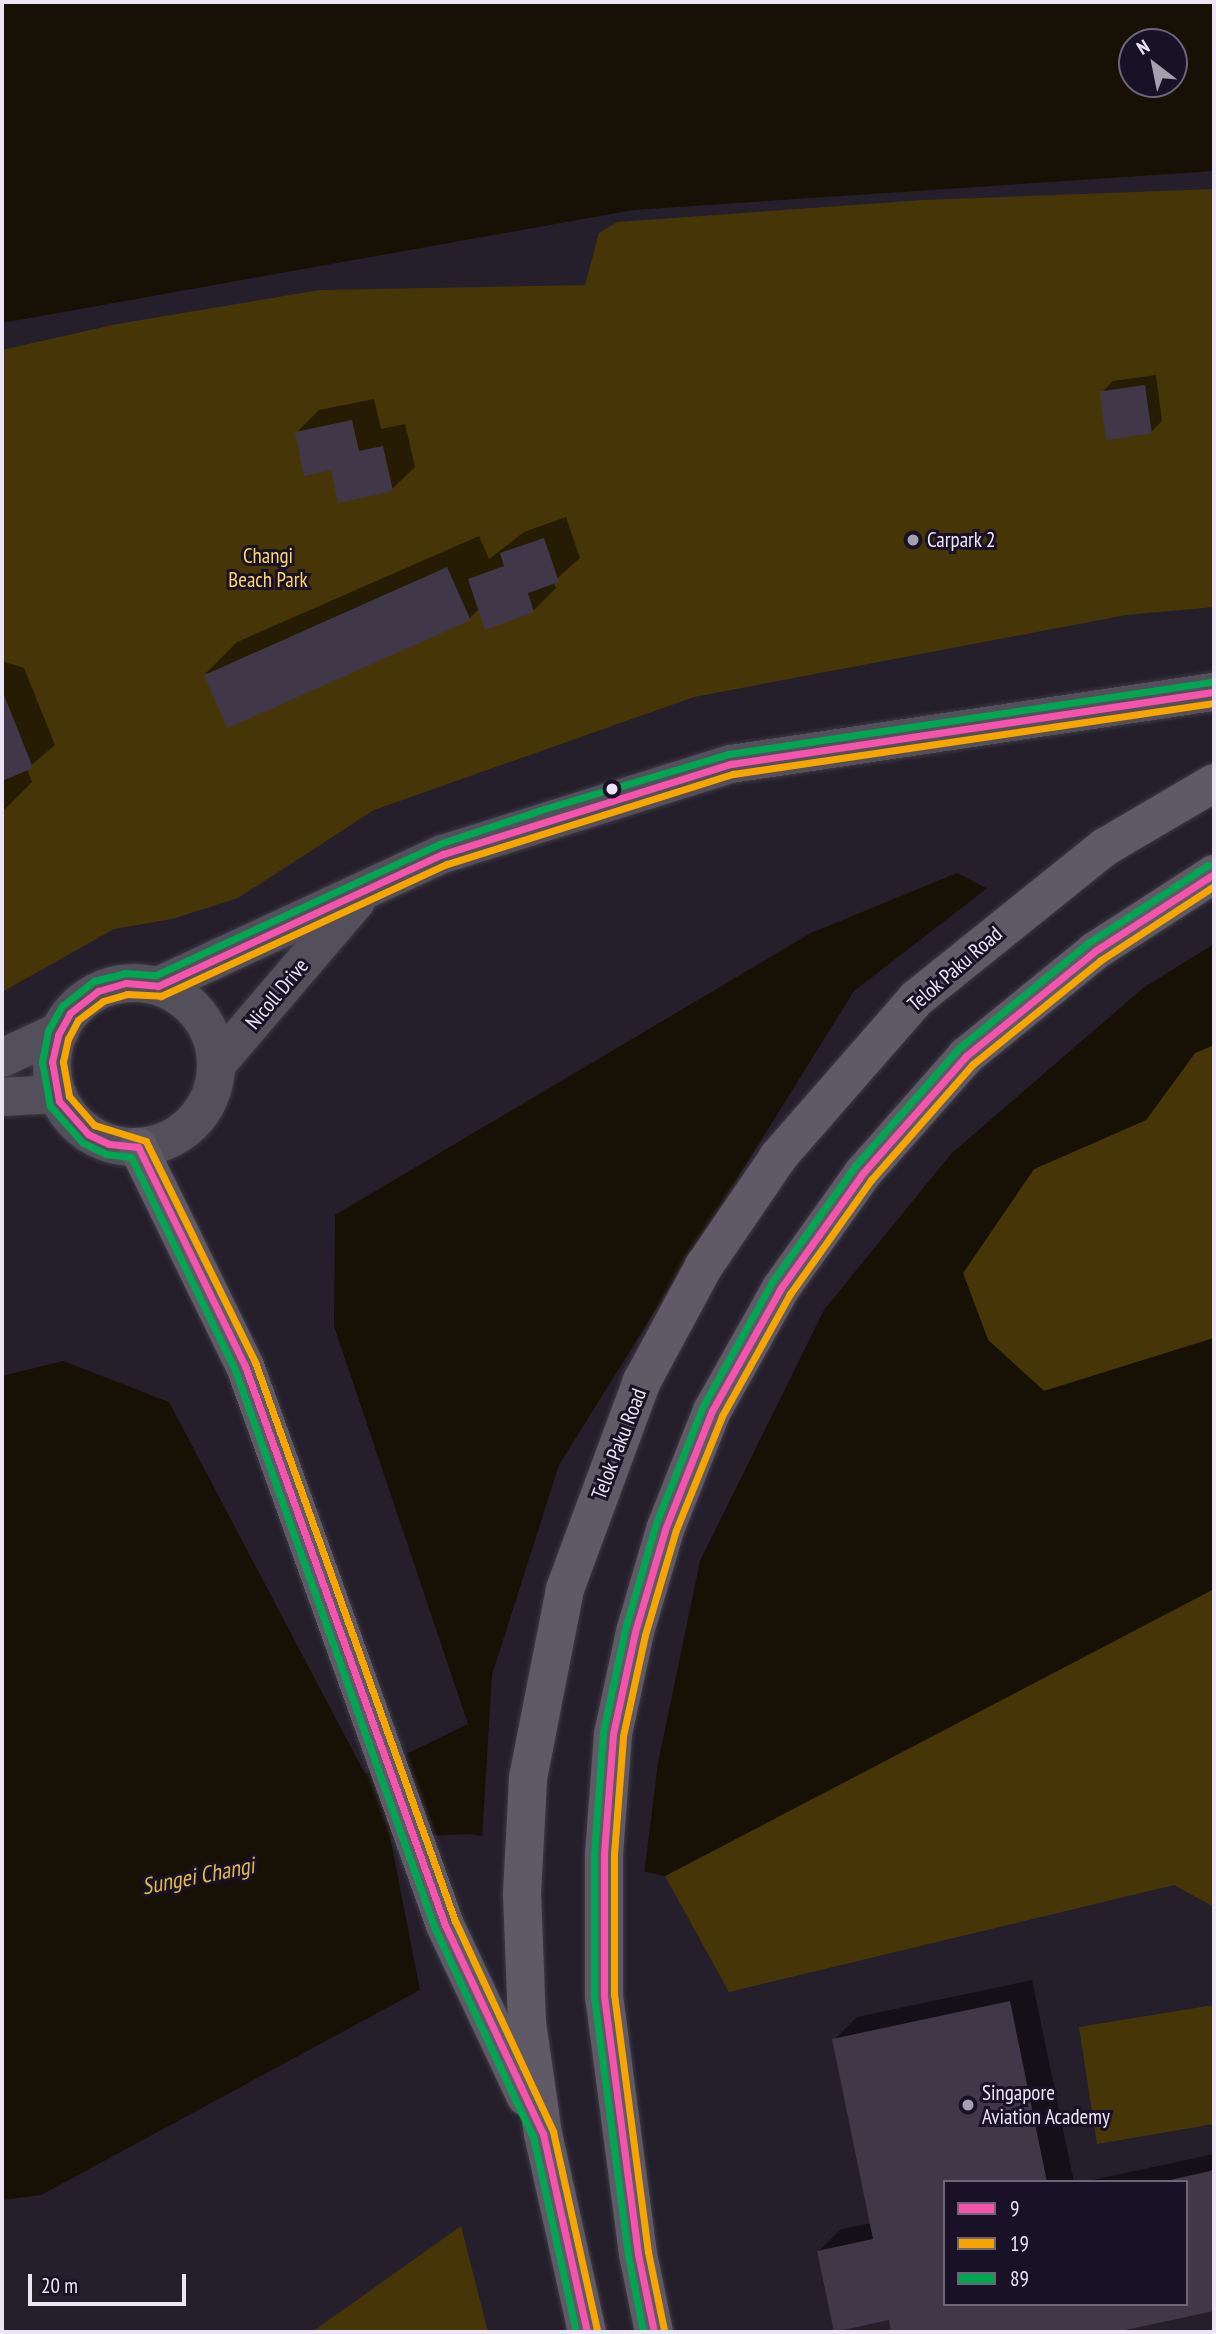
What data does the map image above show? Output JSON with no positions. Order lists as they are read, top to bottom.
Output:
{
  "streets": {
    "main road": ["Telok Paku Road"],
    "street": ["Nicoll Drive"]
  },
  "water": ["Sungei Changi"],
  "parks": ["Changi Beach Park"],
  "places": ["Carpark 2", "Singapore Aviation Academy"],
  "lines": ["transit line 89", "transit line 9", "transit line 19"],
  "legend": ["9", "19", "89"],
  "scale_bar": "20 m",
  "north": "top left"
}
